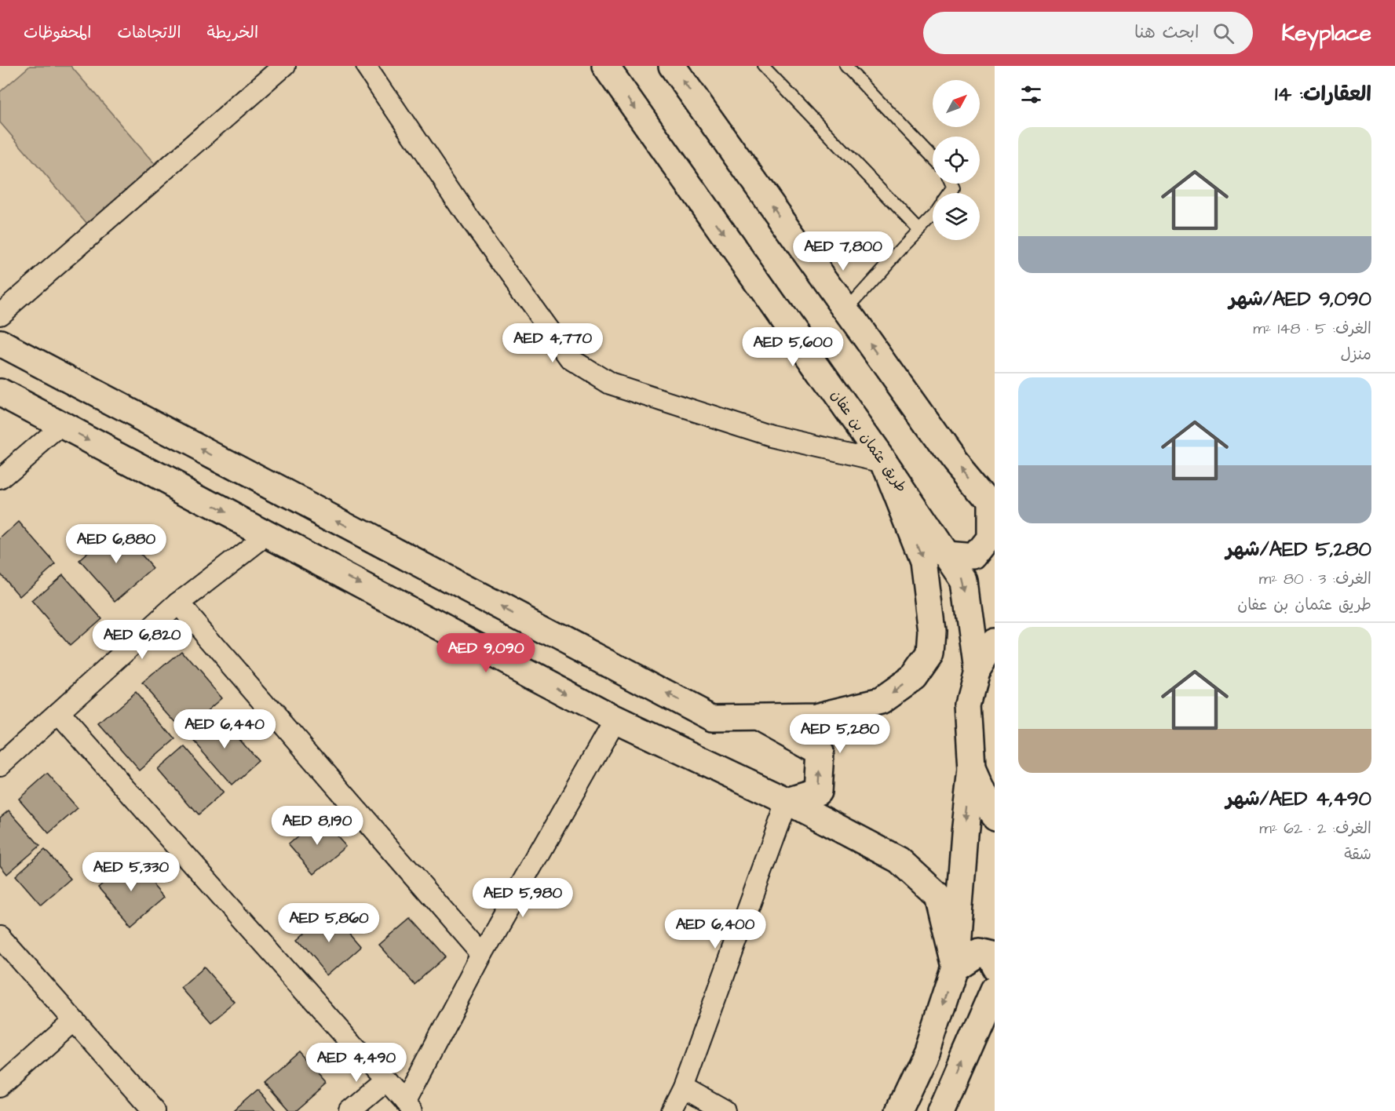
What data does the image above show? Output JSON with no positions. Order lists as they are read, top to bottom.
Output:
{
  "streets": {
    "street": ["طريق عثمان بن عفان"]
  },
  "north": "top right",
  "page": {
    "header": "Keyplace",
    "search": "ابحث هنا",
    "nav": ["الخريطة", "الاتجاهات", "المحفوظات"],
    "heading": "العقارات: 14",
    "list": [
      {
        "name": "AED 9,090/شهر",
        "note": "الغرف: 5 · 148 m² · منزل"
      },
      {
        "name": "AED 5,280/شهر",
        "note": "الغرف: 3 · 80 m² · طريق عثمان بن عفان"
      },
      {
        "name": "AED 4,490/شهر",
        "note": "الغرف: 2 · 62 m² · شقة"
      }
    ],
    "price": [
      "AED 7,800",
      "AED 4,770",
      "AED 5,600",
      "AED 6,880",
      "AED 6,820",
      "AED 9,090",
      "AED 6,440",
      "AED 5,280",
      "AED 8,190",
      "AED 5,330",
      "AED 5,980",
      "AED 5,860",
      "AED 6,400",
      "AED 4,490"
    ]
  }
}
